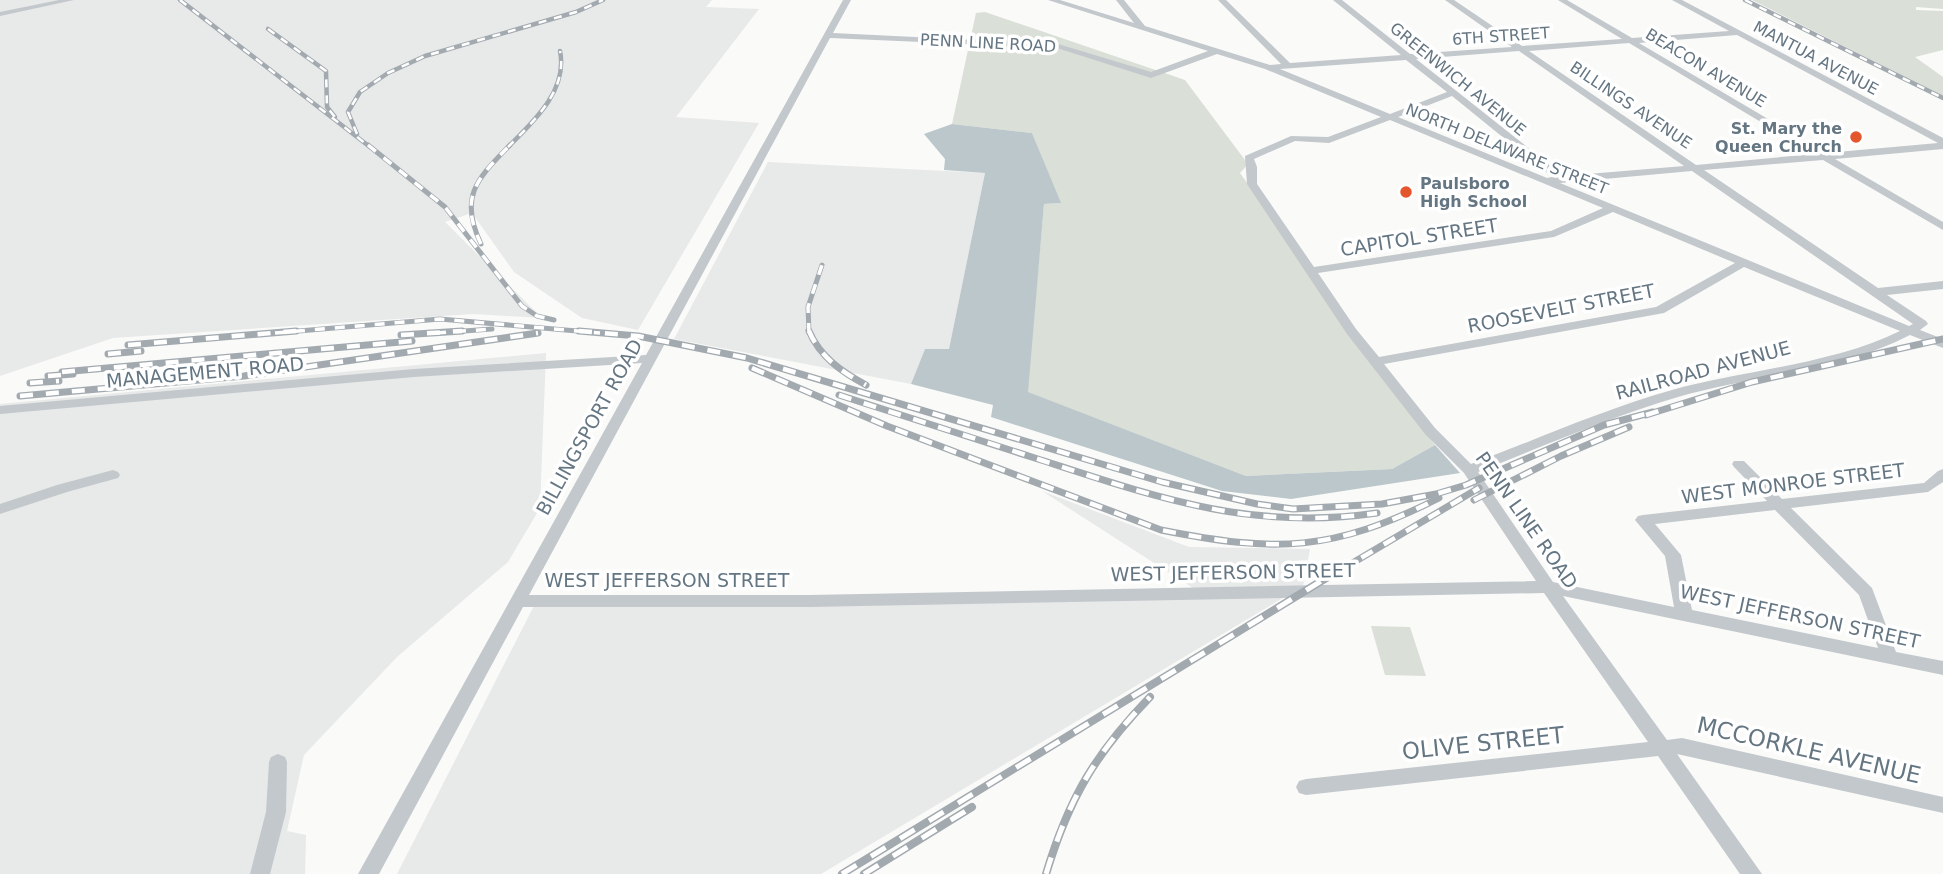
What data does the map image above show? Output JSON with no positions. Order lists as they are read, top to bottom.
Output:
{
  "streets": {
    "street": [
      "6TH STREET",
      "PENN LINE ROAD",
      "MANTUA AVENUE",
      "BEACON AVENUE",
      "GREENWICH AVENUE",
      "BILLINGS AVENUE",
      "NORTH DELAWARE STREET",
      "CAPITOL STREET",
      "ROOSEVELT STREET",
      "RAILROAD AVENUE",
      "MANAGEMENT ROAD",
      "BILLINGSPORT ROAD",
      "WEST MONROE STREET",
      "WEST JEFFERSON STREET",
      "OLIVE STREET",
      "MCCORKLE AVENUE"
    ]
  },
  "crossings": [
    ["6TH STREET", "MANTUA AVENUE"],
    ["6TH STREET", "BEACON AVENUE"],
    ["6TH STREET", "GREENWICH AVENUE"],
    ["6TH STREET", "BILLINGS AVENUE"],
    ["6TH STREET", "NORTH DELAWARE STREET"],
    ["PENN LINE ROAD", "NORTH DELAWARE STREET"],
    ["PENN LINE ROAD", "CAPITOL STREET"],
    ["PENN LINE ROAD", "ROOSEVELT STREET"],
    ["PENN LINE ROAD", "RAILROAD AVENUE"],
    ["PENN LINE ROAD", "BILLINGSPORT ROAD"],
    ["PENN LINE ROAD", "WEST JEFFERSON STREET"],
    ["PENN LINE ROAD", "OLIVE STREET"],
    ["PENN LINE ROAD", "MCCORKLE AVENUE"],
    ["BILLINGS AVENUE", "NORTH DELAWARE STREET"],
    ["BILLINGS AVENUE", "RAILROAD AVENUE"],
    ["NORTH DELAWARE STREET", "CAPITOL STREET"],
    ["NORTH DELAWARE STREET", "ROOSEVELT STREET"],
    ["NORTH DELAWARE STREET", "RAILROAD AVENUE"],
    ["MANAGEMENT ROAD", "BILLINGSPORT ROAD"],
    ["BILLINGSPORT ROAD", "WEST JEFFERSON STREET"],
    ["WEST MONROE STREET", "WEST JEFFERSON STREET"],
    ["OLIVE STREET", "MCCORKLE AVENUE"]
  ],
  "places": ["St. Mary the Queen Church", "Paulsboro High School"]
}
